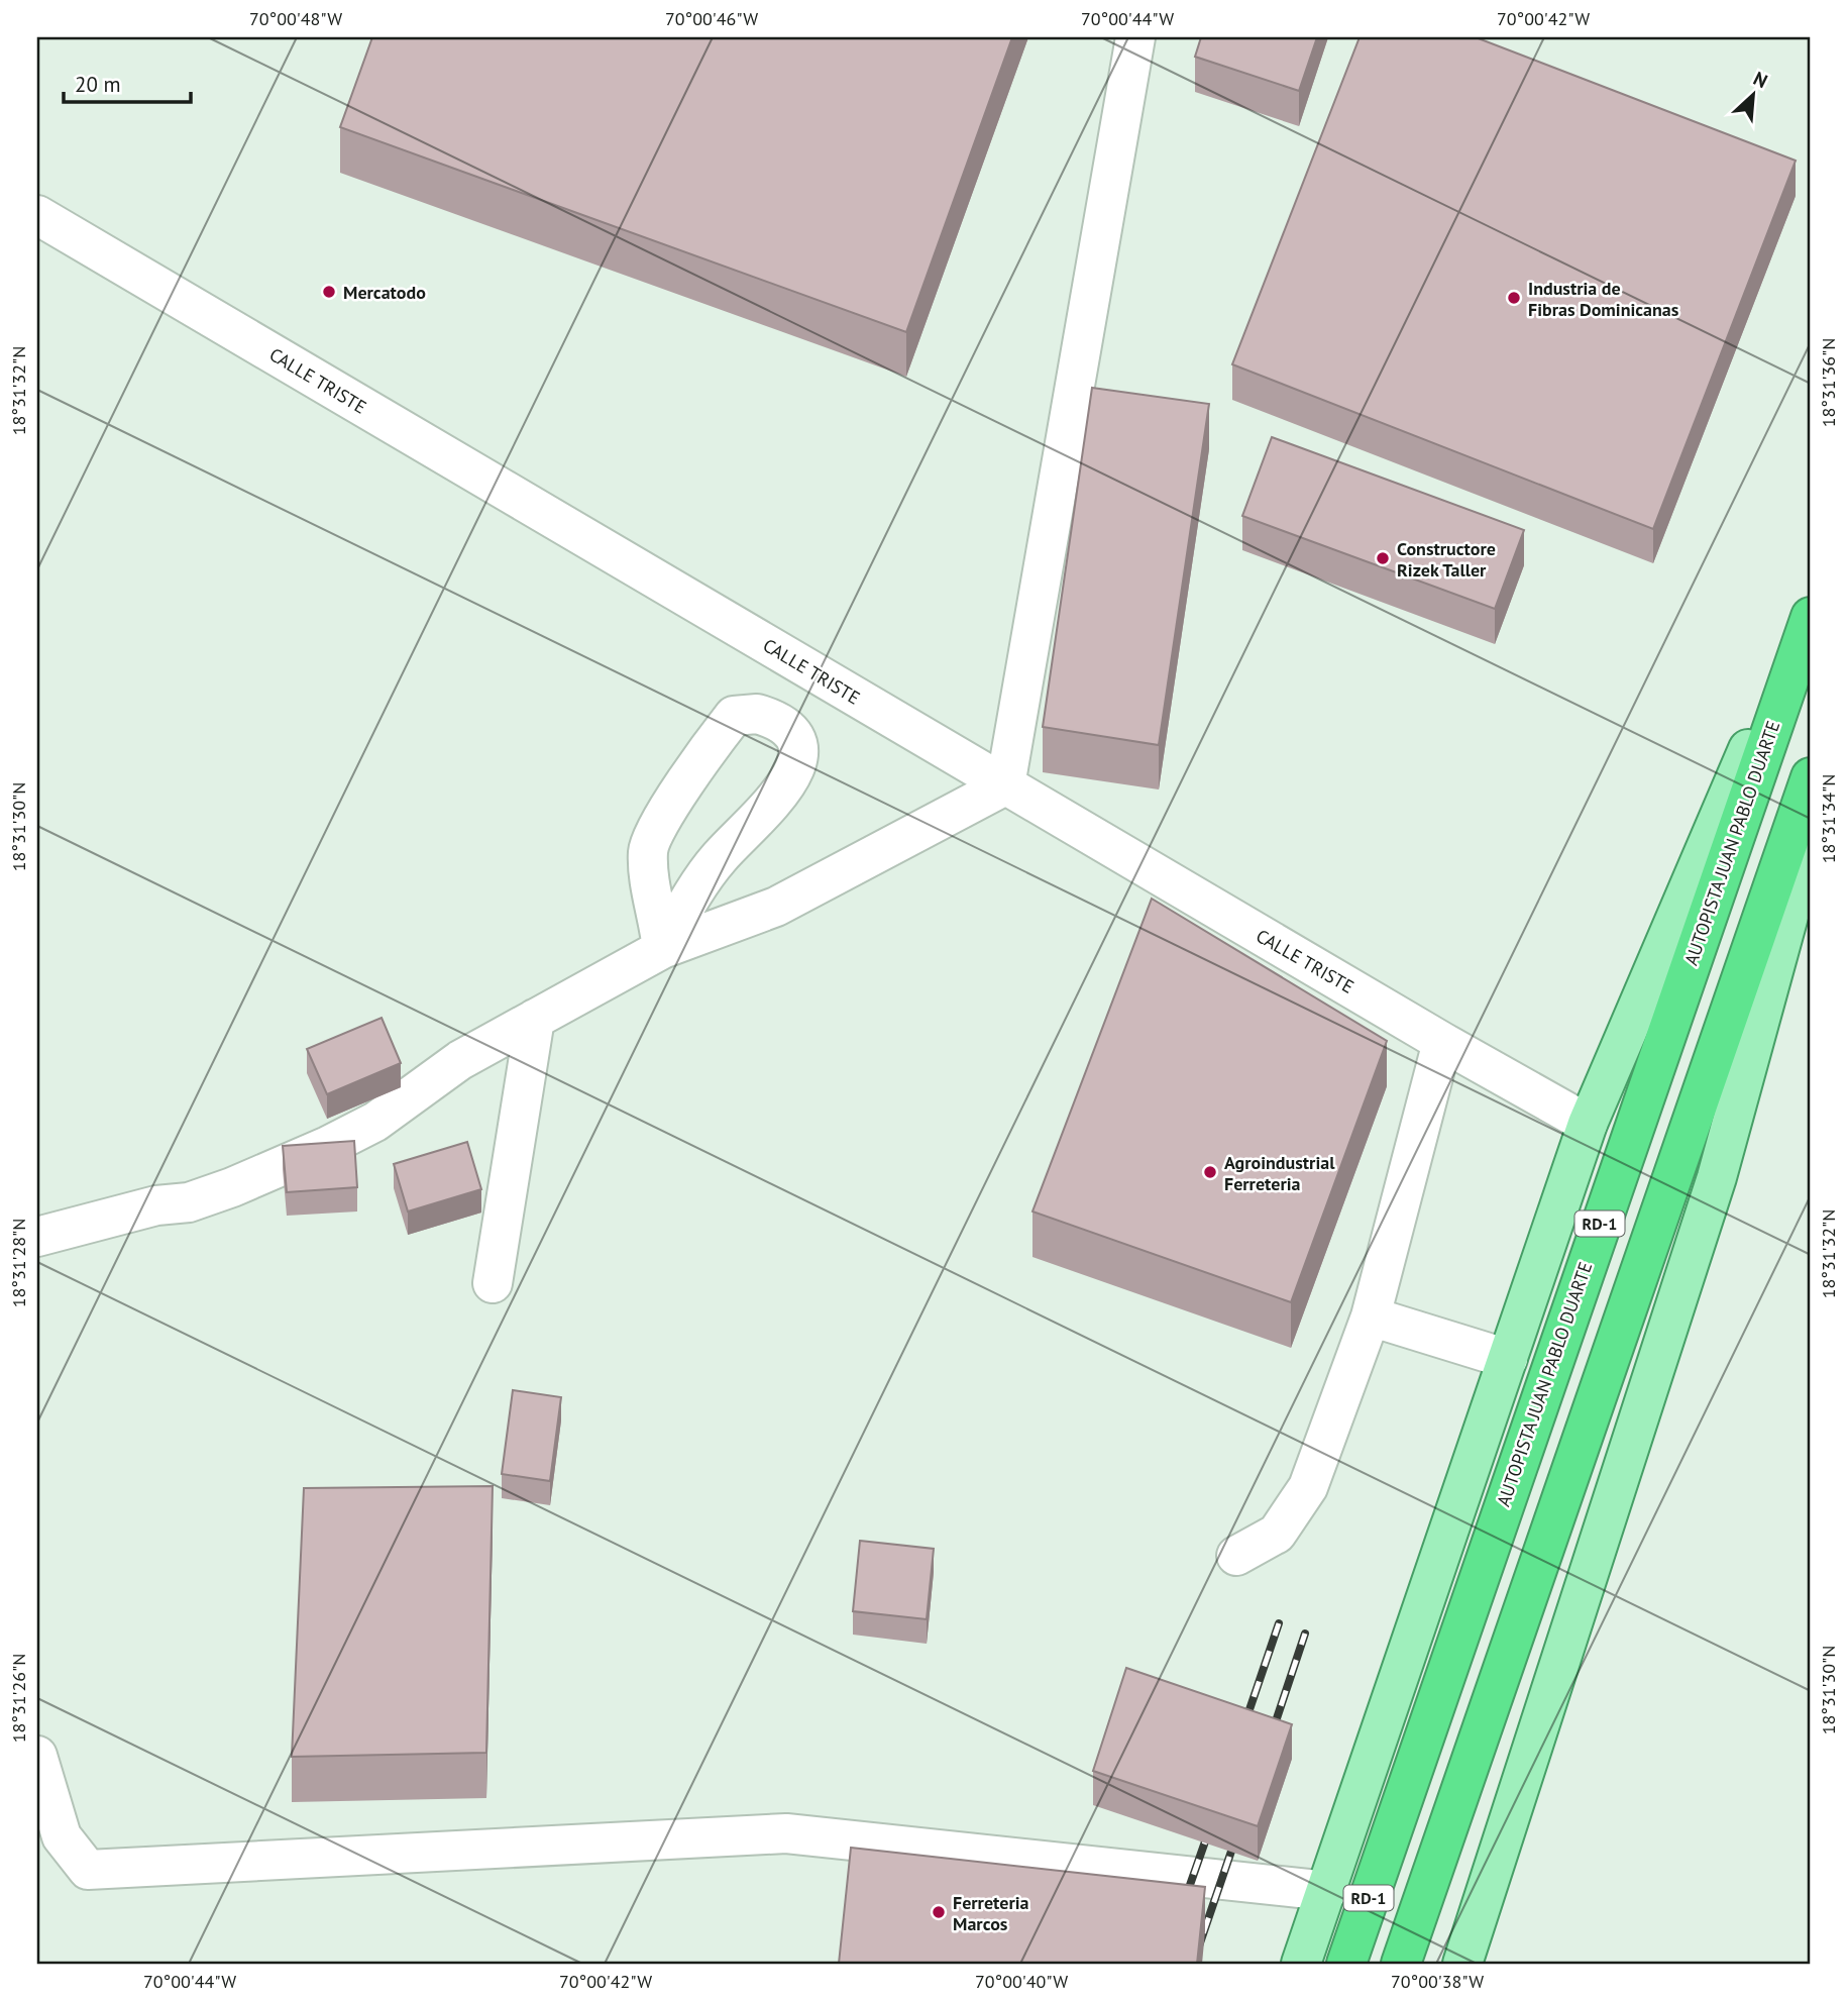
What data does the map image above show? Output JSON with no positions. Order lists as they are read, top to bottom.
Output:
{
  "streets": {
    "highway": ["AUTOPISTA JUAN PABLO DUARTE", "RD-1"],
    "street": ["CALLE TRISTE"]
  },
  "places": [
    "Mercatodo",
    "Industria de Fibras Dominicanas",
    "Constructore Rizek Taller",
    "Agroindustrial Ferreteria",
    "Ferreteria Marcos"
  ],
  "scale_bar": "20 m",
  "north": "top right",
  "coordinates": [
    "70°00'48\"W",
    "70°00'46\"W",
    "70°00'44\"W",
    "70°00'42\"W",
    "18°31'36\"N",
    "18°31'32\"N",
    "18°31'34\"N",
    "18°31'30\"N",
    "18°31'28\"N",
    "18°31'26\"N",
    "70°00'40\"W",
    "70°00'38\"W"
  ]
}
